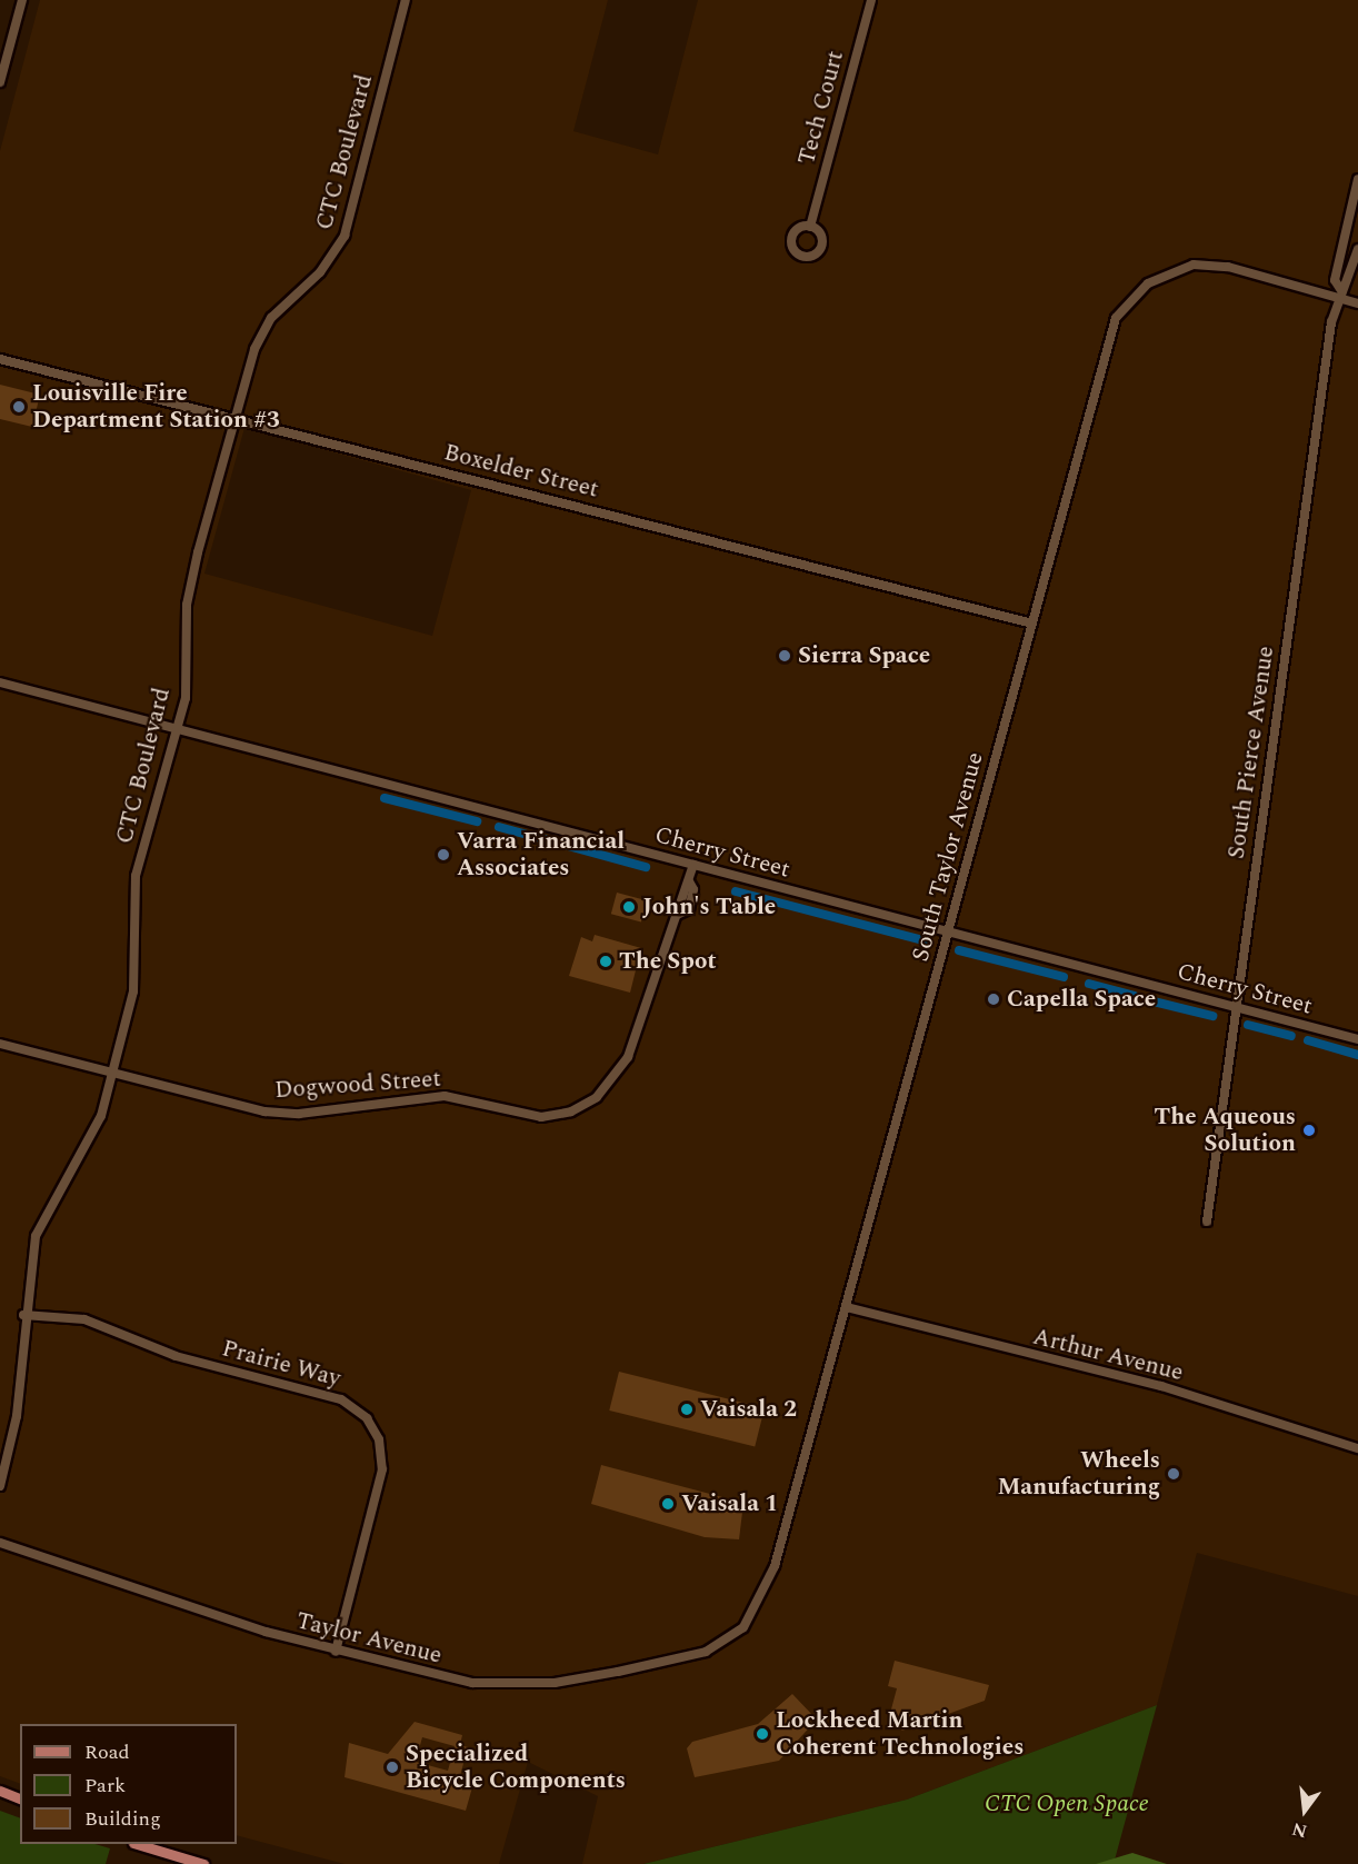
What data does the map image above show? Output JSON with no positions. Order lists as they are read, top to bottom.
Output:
{
  "streets": {
    "street": [
      "Tech Court",
      "CTC Boulevard",
      "Boxelder Street",
      "South Pierce Avenue",
      "Cherry Street",
      "South Taylor Avenue",
      "Dogwood Street",
      "Arthur Avenue",
      "Prairie Way",
      "Taylor Avenue"
    ]
  },
  "crossings": [
    ["CTC Boulevard", "Boxelder Street"],
    ["CTC Boulevard", "Cherry Street"],
    ["CTC Boulevard", "Dogwood Street"],
    ["CTC Boulevard", "Prairie Way"],
    ["Boxelder Street", "South Taylor Avenue"],
    ["South Pierce Avenue", "Cherry Street"],
    ["South Pierce Avenue", "South Taylor Avenue"],
    ["Cherry Street", "South Taylor Avenue"],
    ["Cherry Street", "Dogwood Street"],
    ["South Taylor Avenue", "Arthur Avenue"],
    ["South Taylor Avenue", "Taylor Avenue"],
    ["Prairie Way", "Taylor Avenue"]
  ],
  "parks": ["CTC Open Space"],
  "places": [
    "Louisville Fire Department Station #3",
    "Sierra Space",
    "Varra Financial Associates",
    "John's Table",
    "The Spot",
    "Capella Space",
    "The Aqueous Solution",
    "Vaisala 2",
    "Wheels Manufacturing",
    "Vaisala 1",
    "Lockheed Martin Coherent Technologies",
    "Specialized Bicycle Components"
  ],
  "legend": ["Road", "Park", "Building"],
  "north": "bottom"
}
